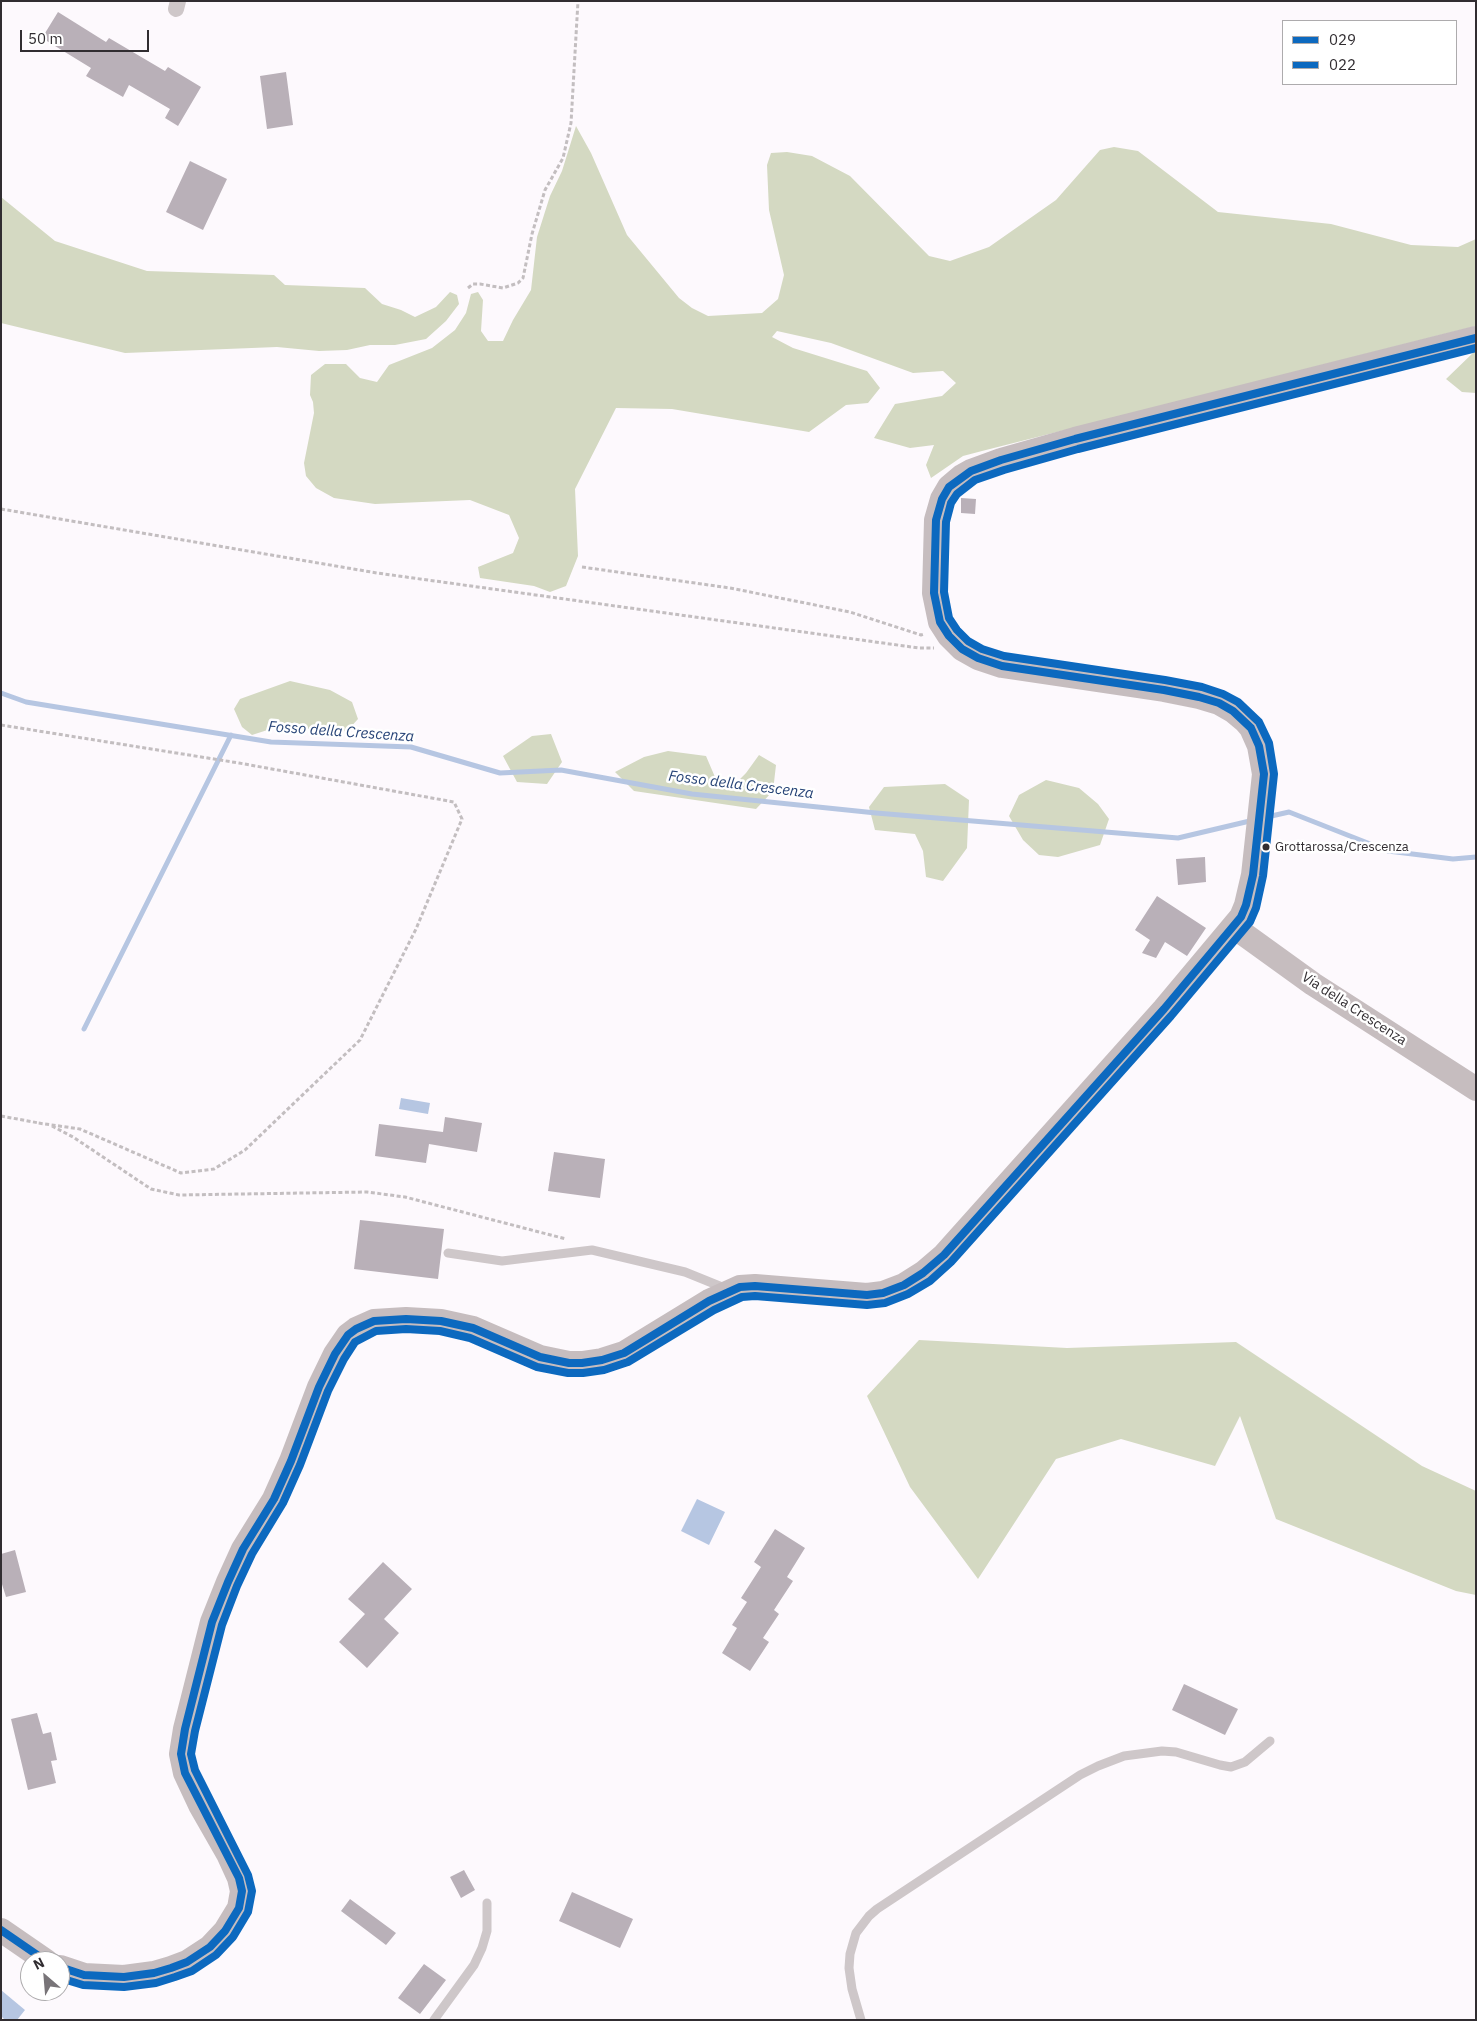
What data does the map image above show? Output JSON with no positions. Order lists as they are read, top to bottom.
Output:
{
  "streets": {
    "street": ["Via della Crescenza"]
  },
  "water": ["Fosso della Crescenza"],
  "places": ["Grottarossa/Crescenza"],
  "lines": ["transit line 029", "transit line 022"],
  "legend": ["029", "022"],
  "scale_bar": "50 m",
  "north": "top left"
}
